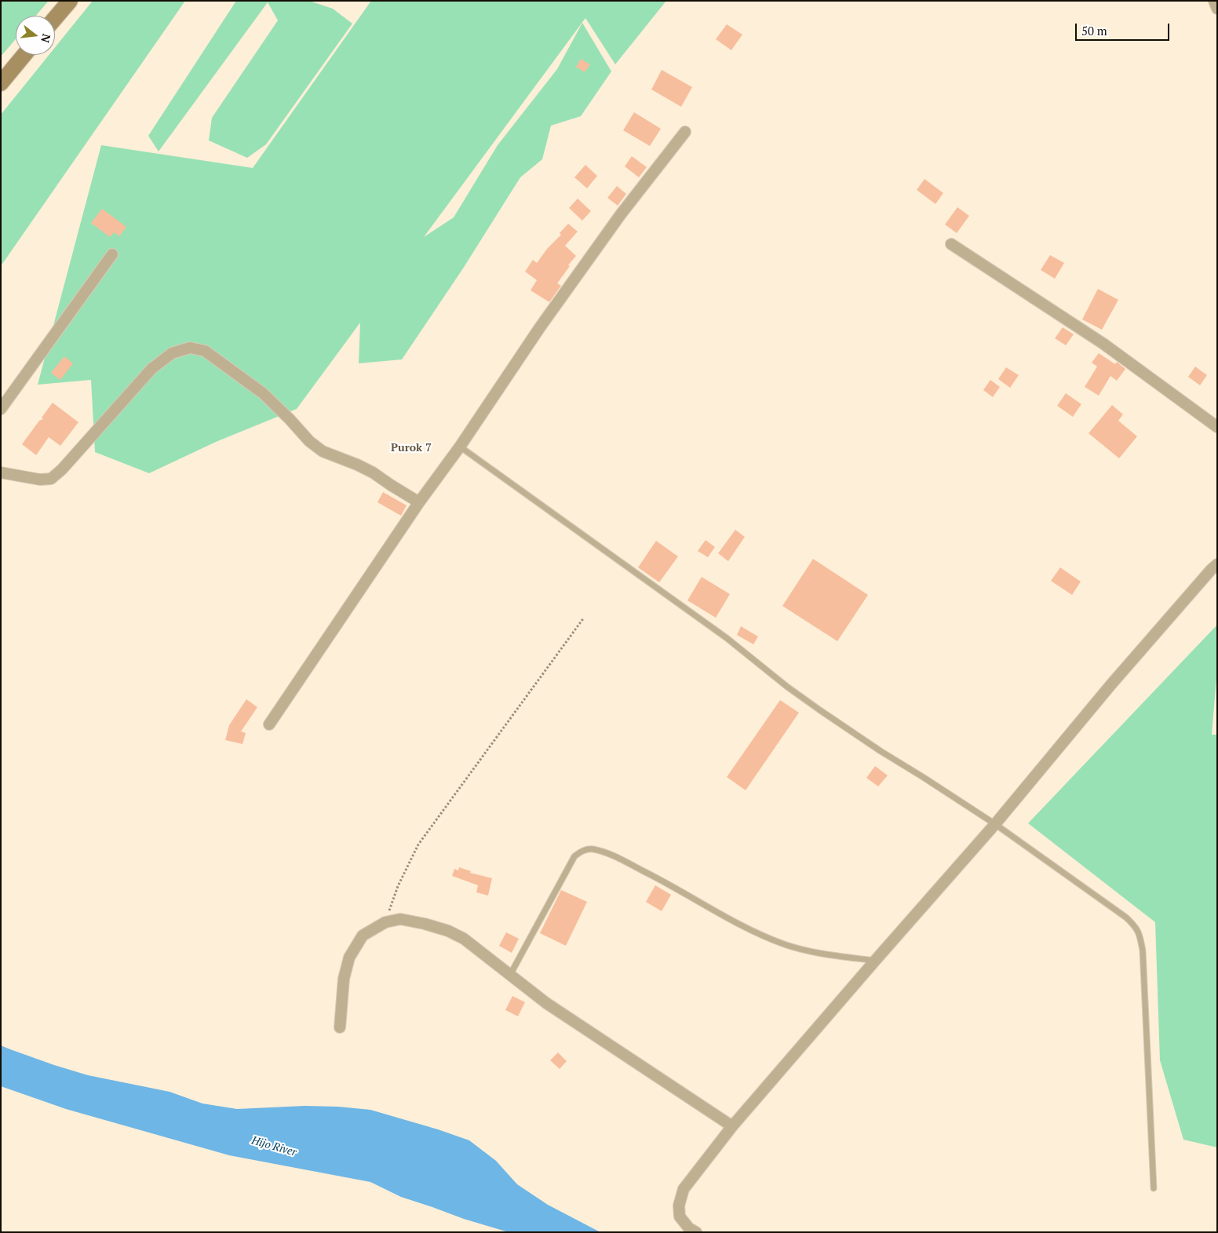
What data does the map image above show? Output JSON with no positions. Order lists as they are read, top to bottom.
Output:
{
  "districts": ["Purok 7"],
  "water": ["Hijo River"],
  "scale_bar": "50 m",
  "north": "right"
}
